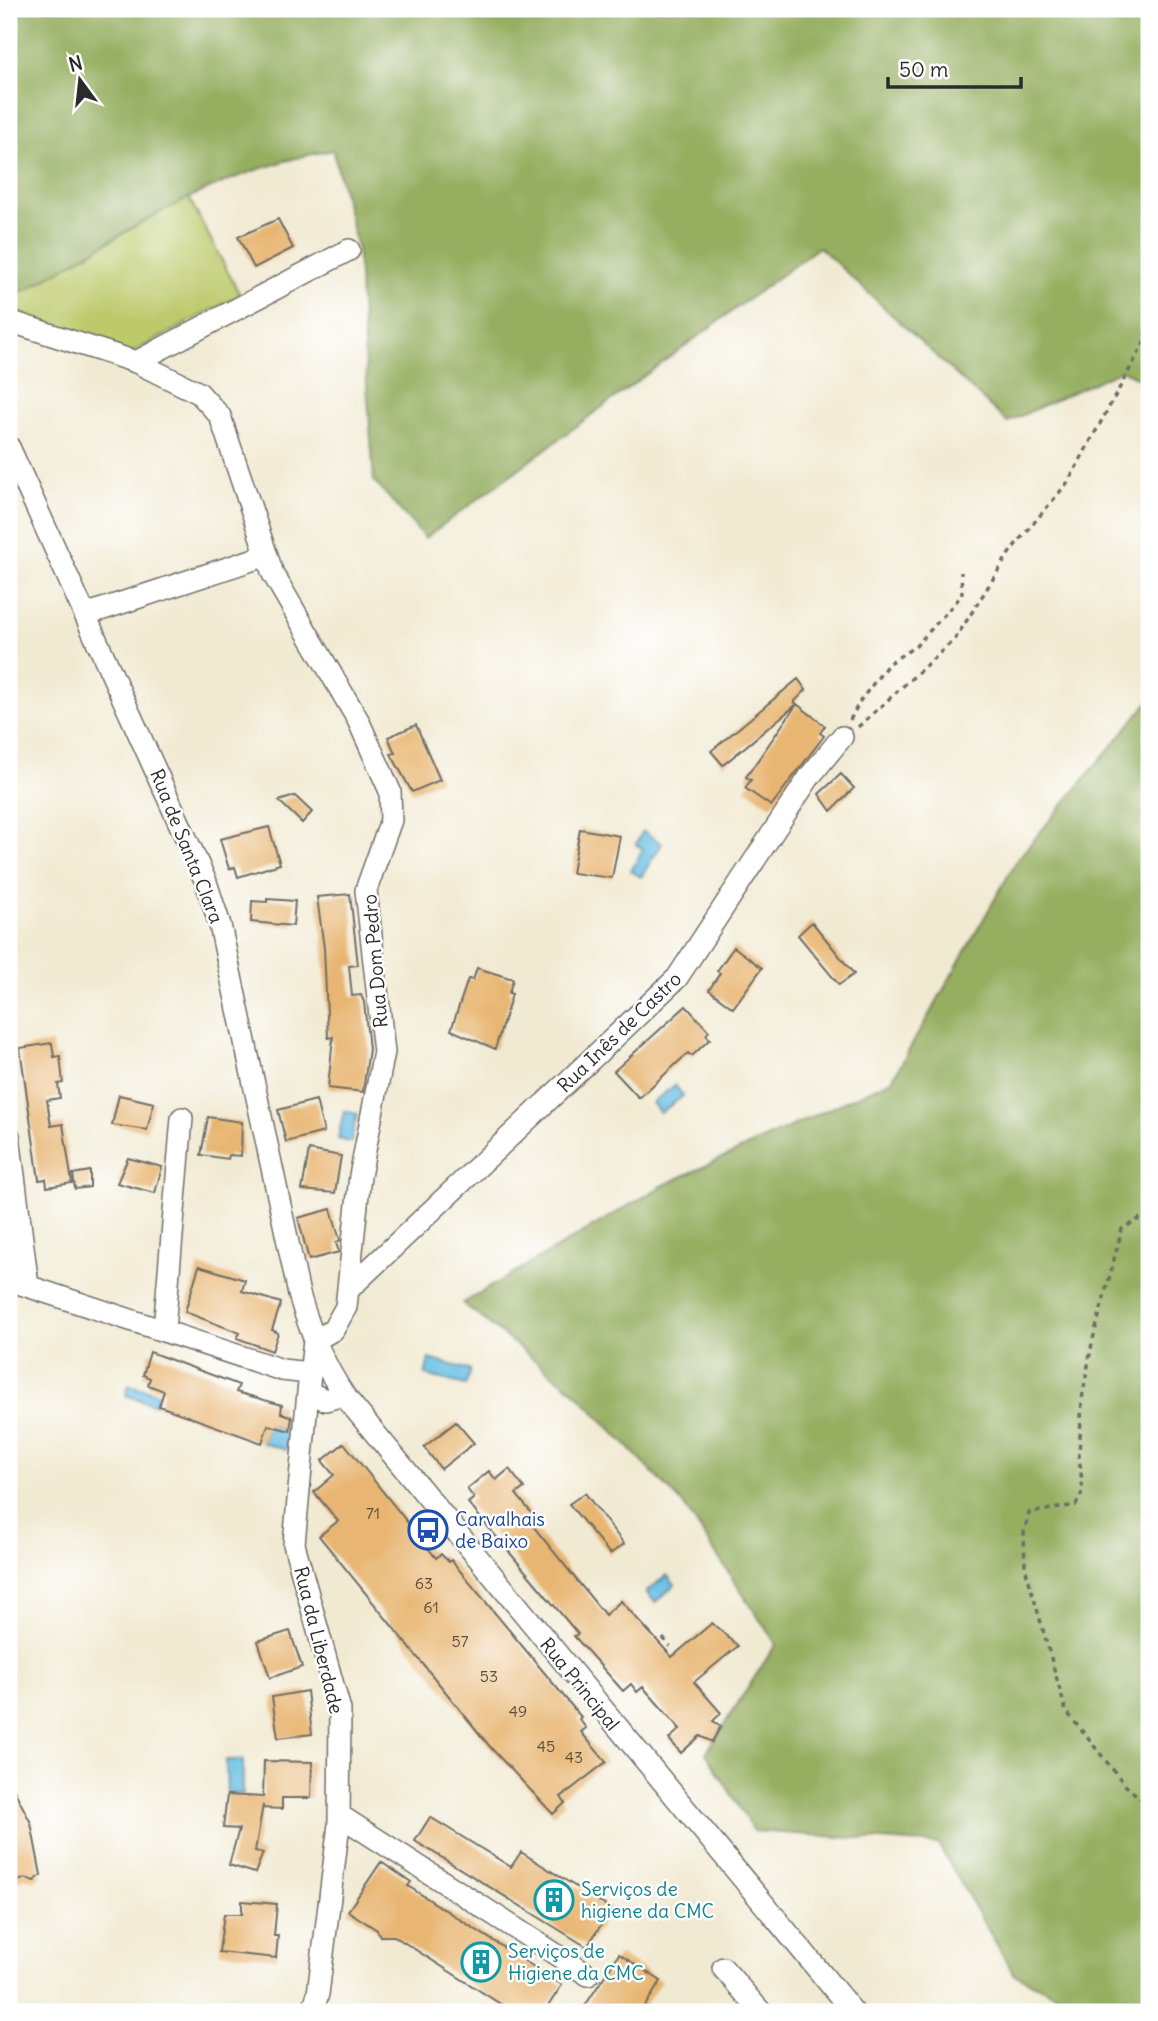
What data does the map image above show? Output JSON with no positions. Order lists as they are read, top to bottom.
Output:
{
  "streets": {
    "street": [
      "Rua de Santa Clara",
      "Rua Dom Pedro",
      "Rua Inês de Castro",
      "Rua da Liberdade",
      "Rua Principal"
    ]
  },
  "crossings": [
    ["Rua de Santa Clara", "Rua Dom Pedro"],
    ["Rua de Santa Clara", "Rua da Liberdade"],
    ["Rua de Santa Clara", "Rua Principal"],
    ["Rua Dom Pedro", "Rua Inês de Castro"],
    ["Rua Dom Pedro", "Rua da Liberdade"],
    ["Rua Dom Pedro", "Rua Principal"],
    ["Rua da Liberdade", "Rua Principal"]
  ],
  "places": {
    "bus stop": ["Carvalhais de Baixo"],
    "building": ["Serviços de higiene da CMC", "Serviços de Higiene da CMC"]
  },
  "house_numbers": [
    "71",
    "63",
    "61",
    "57",
    "53",
    "49",
    "45",
    "43"
  ],
  "scale_bar": "50 m",
  "north": "top"
}
